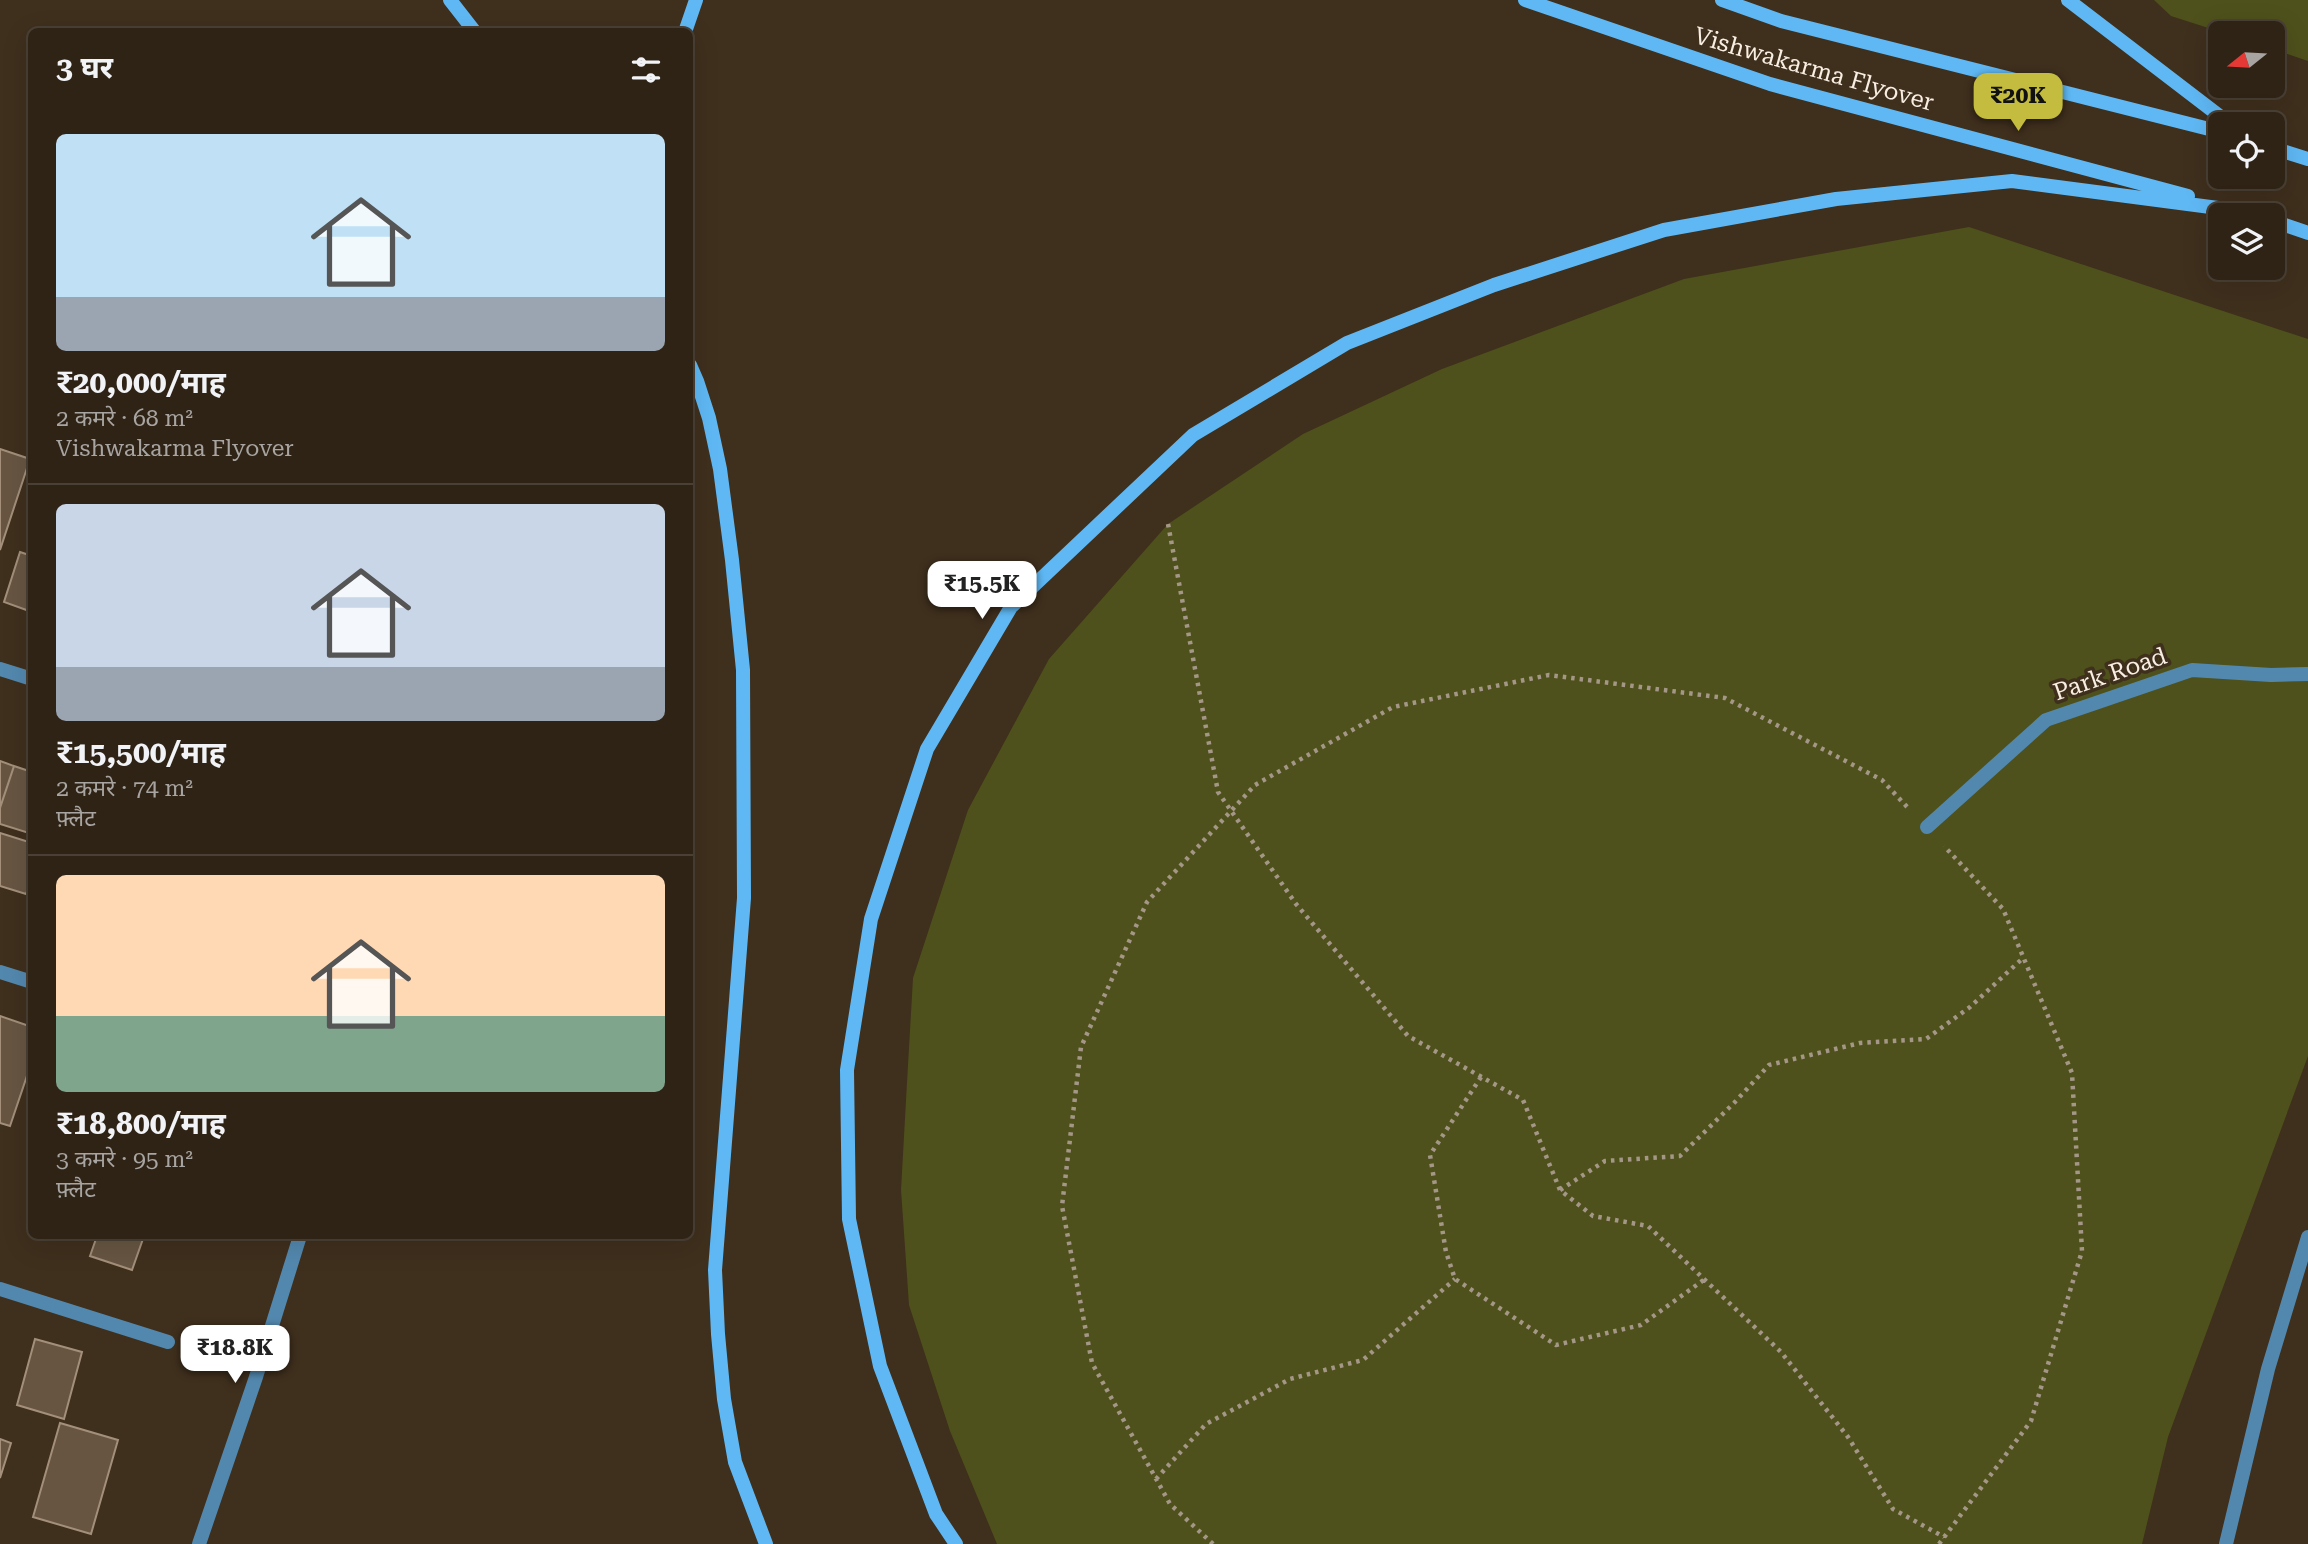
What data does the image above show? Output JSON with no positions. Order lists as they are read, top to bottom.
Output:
{
  "streets": {
    "main road": ["Vishwakarma Flyover"],
    "street": ["Park Road"]
  },
  "north": "left",
  "page": {
    "heading": "3 घर",
    "price": ["₹20K", "₹15.5K", "₹18.8K"],
    "list": [
      {
        "name": "₹20,000/माह",
        "note": "2 कमरे · 68 m² · Vishwakarma Flyover"
      },
      {
        "name": "₹15,500/माह",
        "note": "2 कमरे · 74 m² · फ़्लैट"
      },
      {
        "name": "₹18,800/माह",
        "note": "3 कमरे · 95 m² · फ़्लैट"
      }
    ]
  }
}
